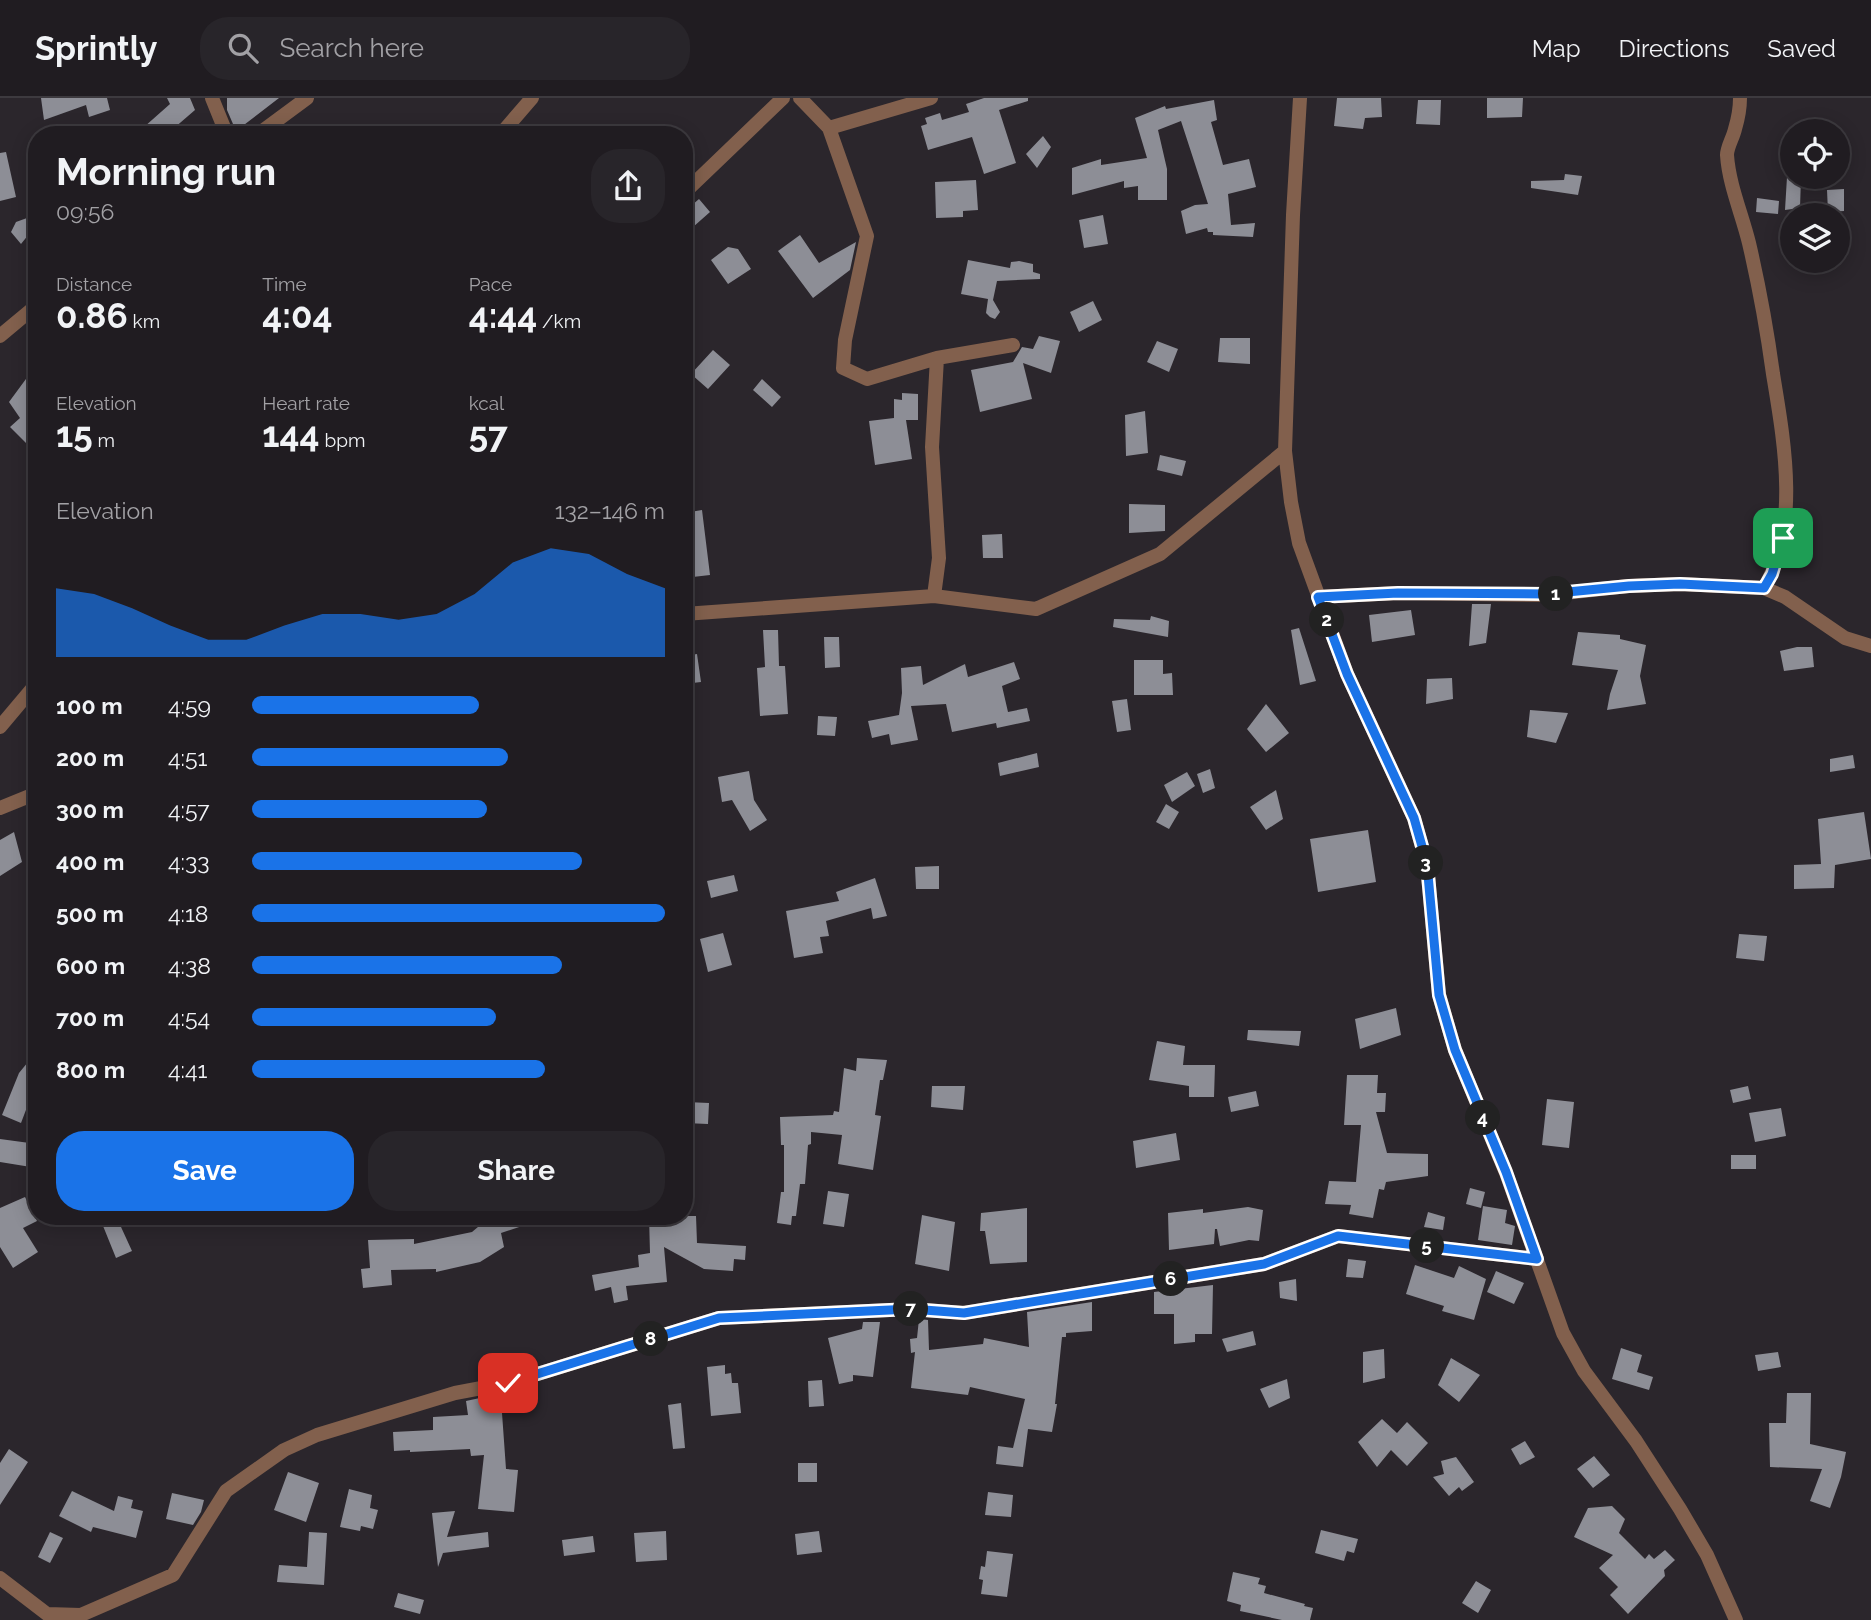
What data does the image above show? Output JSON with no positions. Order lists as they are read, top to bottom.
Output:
{
  "page": {
    "header": "Sprintly",
    "search": "Search here",
    "nav": ["Map", "Directions", "Saved"],
    "heading": ["Morning run", "09:56"],
    "stats": [
      ["Distance", "0.86 km"],
      ["Time", "4:04"],
      ["Pace", "4:44 /km"],
      ["Elevation", "15 m"],
      ["Heart rate", "144 bpm"],
      ["kcal", "57"]
    ],
    "chart": ["Elevation", "132–146 m"],
    "pins": [
      "1",
      "2",
      "3",
      "4",
      "5",
      "6",
      "7",
      "8"
    ],
    "list": [
      {
        "name": "100 m",
        "note": "4:59"
      },
      {
        "name": "200 m",
        "note": "4:51"
      },
      {
        "name": "300 m",
        "note": "4:57"
      },
      {
        "name": "400 m",
        "note": "4:33"
      },
      {
        "name": "500 m",
        "note": "4:18"
      },
      {
        "name": "600 m",
        "note": "4:38"
      },
      {
        "name": "700 m",
        "note": "4:54"
      },
      {
        "name": "800 m",
        "note": "4:41"
      }
    ],
    "buttons": ["Save", "Share"]
  }
}
